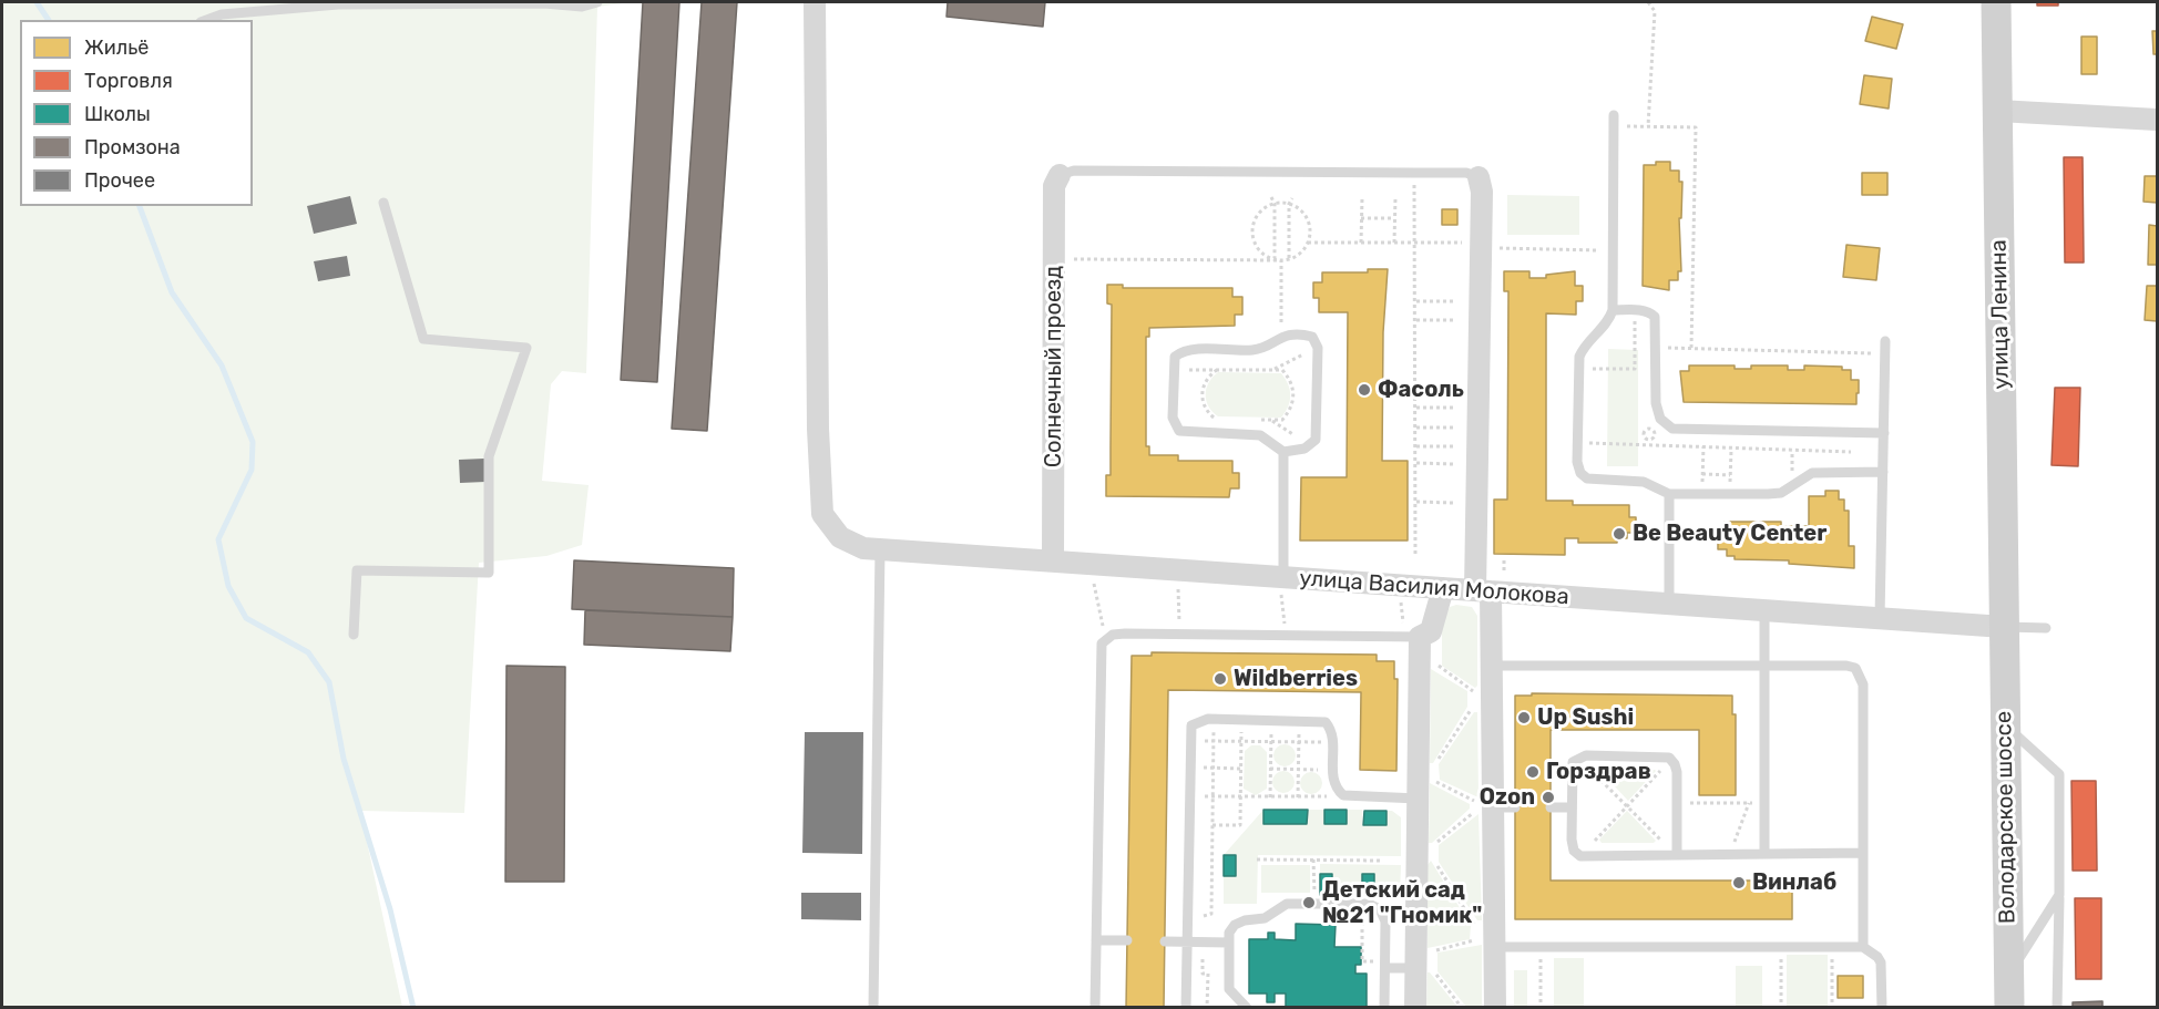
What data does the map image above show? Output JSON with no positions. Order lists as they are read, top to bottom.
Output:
{
  "streets": {
    "main road": ["улица Ленина", "Володарское шоссе"],
    "street": ["Солнечный проезд", "улица Василия Молокова"]
  },
  "crossings": [
    ["улица Ленина", "улица Василия Молокова"],
    ["улица Ленина", "Володарское шоссе"],
    ["Солнечный проезд", "улица Василия Молокова"],
    ["улица Василия Молокова", "Володарское шоссе"]
  ],
  "places": [
    "Фасоль",
    "Be Beauty Center",
    "Wildberries",
    "Up Sushi",
    "Горздрав",
    "Ozon",
    "Винлаб",
    "Детский сад №21 \"Гномик\""
  ],
  "legend": [
    "Жильё",
    "Торговля",
    "Школы",
    "Промзона",
    "Прочее"
  ]
}
